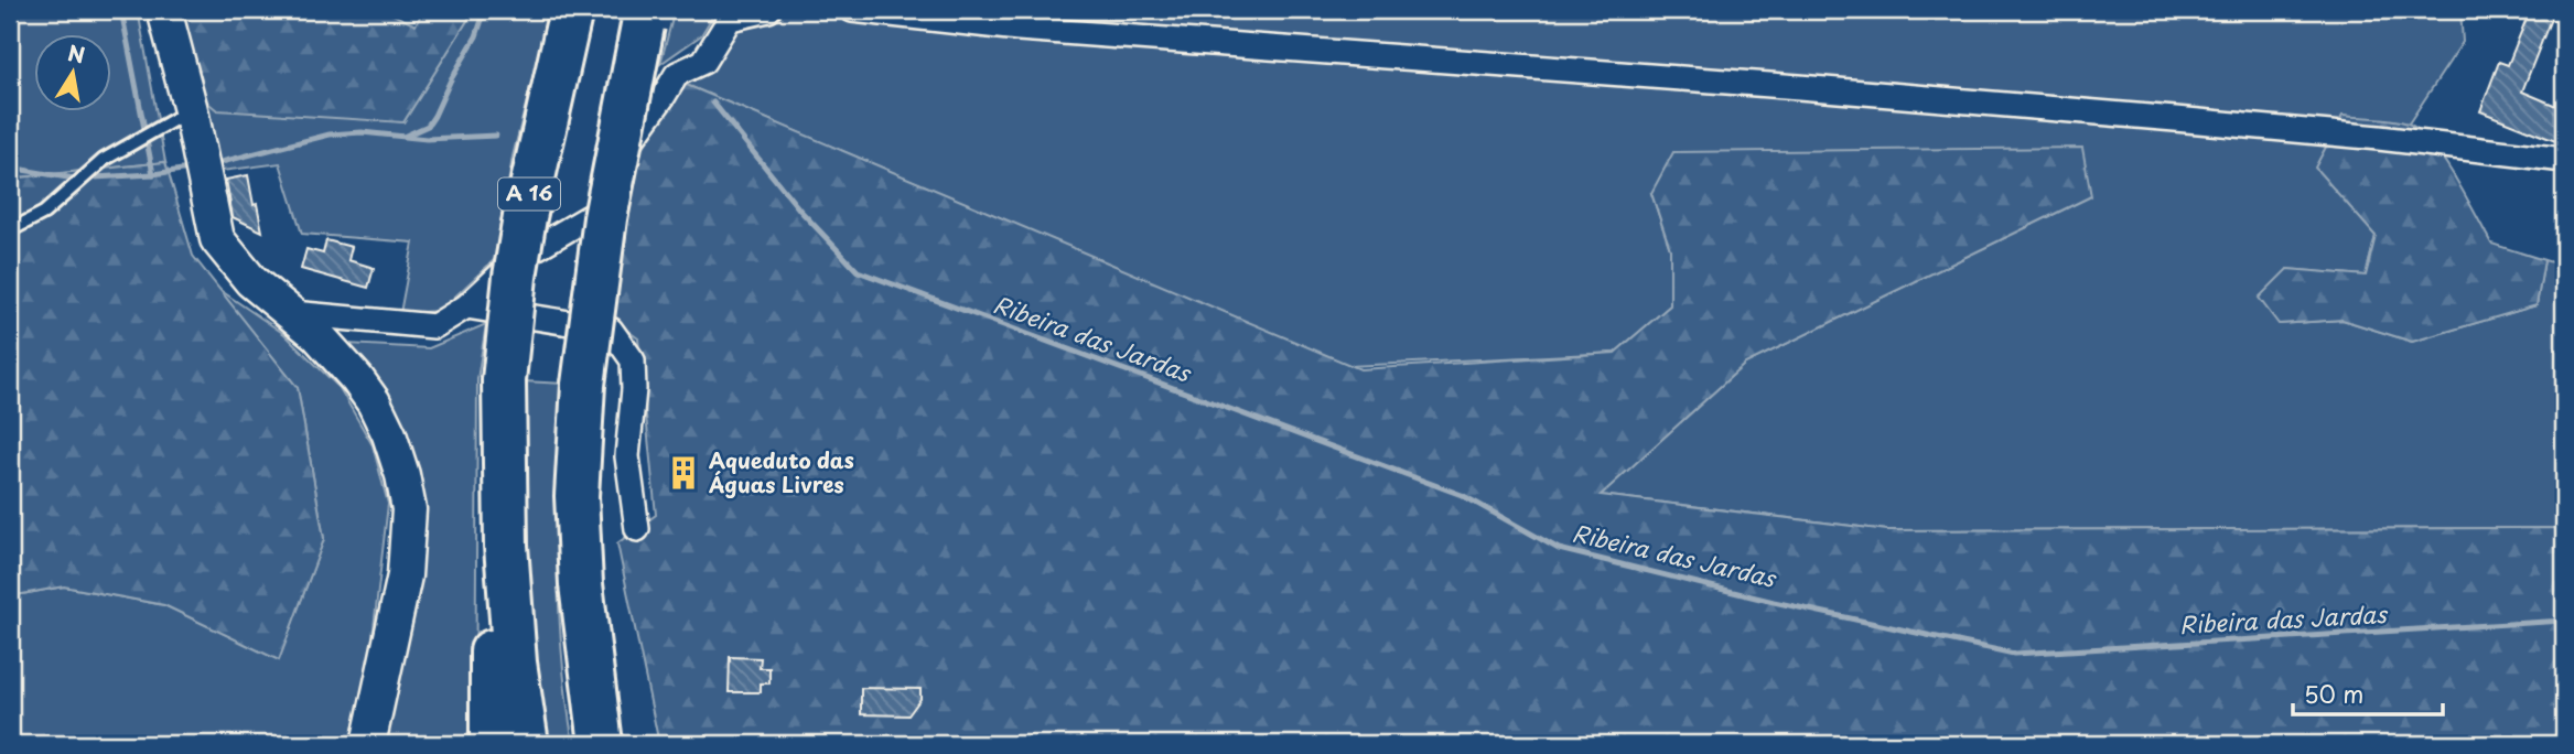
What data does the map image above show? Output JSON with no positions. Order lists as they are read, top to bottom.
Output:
{
  "streets": {
    "highway": ["A 16"]
  },
  "water": ["Ribeira das Jardas"],
  "places": {
    "building": ["Aqueduto das Águas Livres"]
  },
  "scale_bar": "50 m",
  "north": "top"
}
